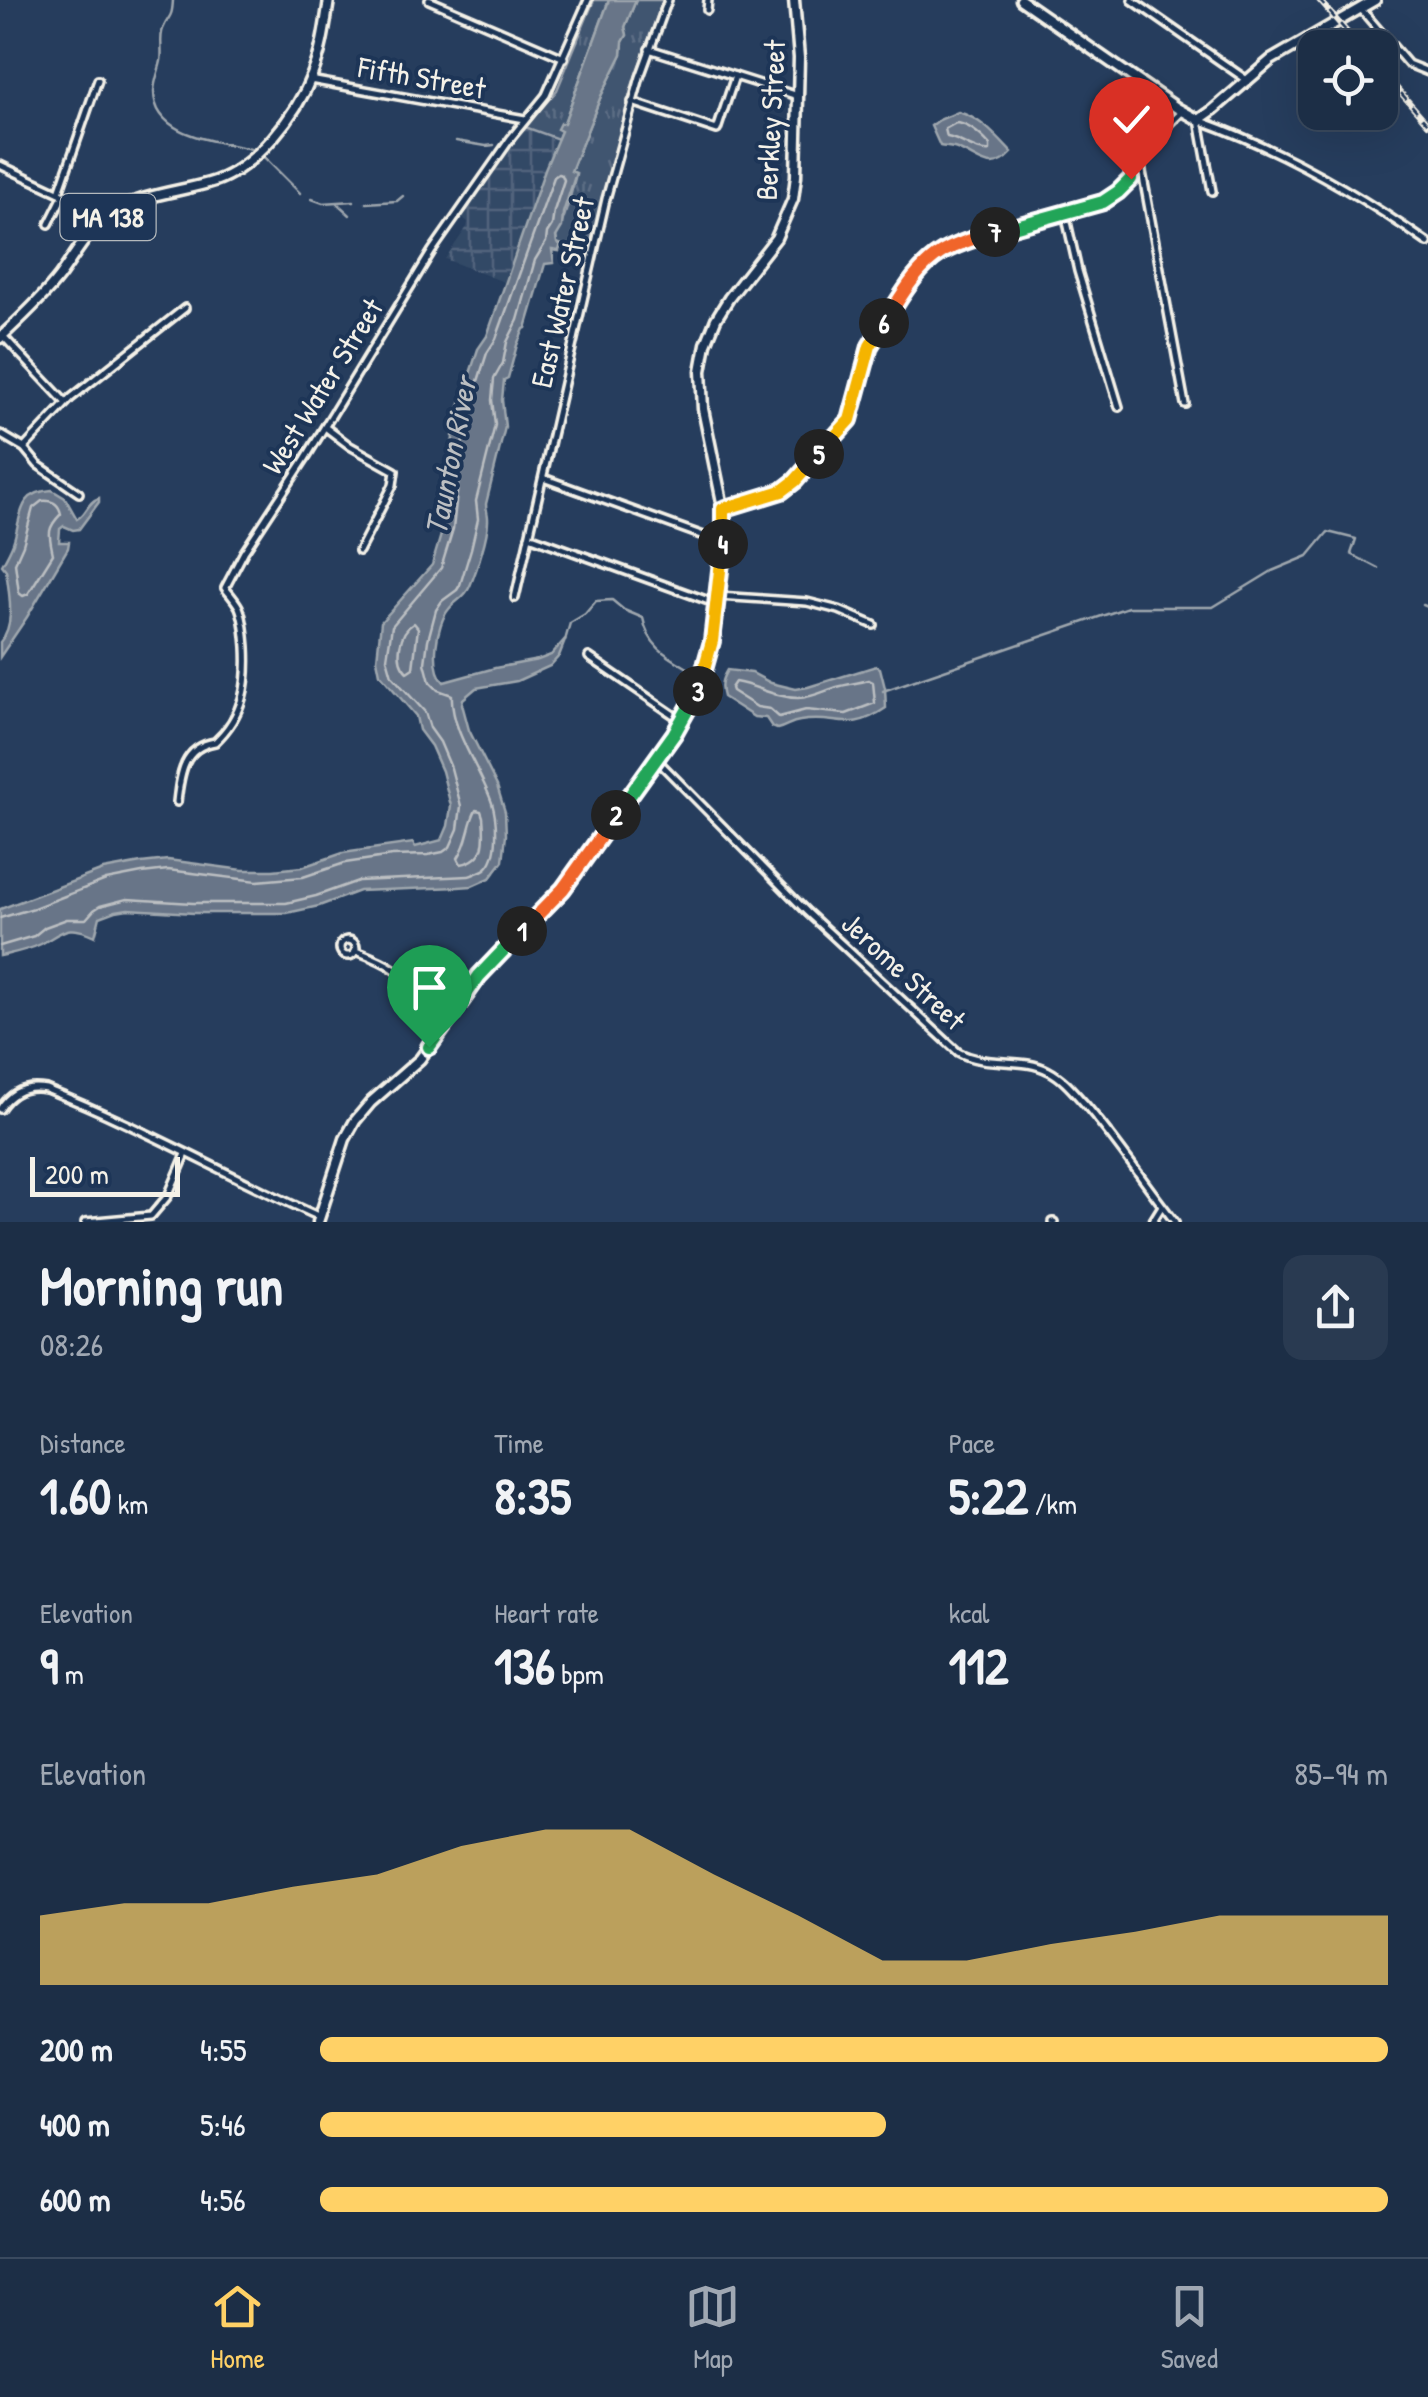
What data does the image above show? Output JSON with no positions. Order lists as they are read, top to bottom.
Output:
{
  "streets": {
    "main road": ["Berkley Street", "MA 138"],
    "street": [
      "Fifth Street",
      "East Water Street",
      "West Water Street",
      "Jerome Street"
    ]
  },
  "crossings": [
    ["Fifth Street", "MA 138"],
    ["Fifth Street", "West Water Street"],
    ["Berkley Street", "Jerome Street"]
  ],
  "water": ["Taunton River"],
  "scale_bar": "200 m",
  "page": {
    "pins": [
      "7",
      "6",
      "5",
      "4",
      "3",
      "2",
      "1"
    ],
    "scale": "200 m",
    "heading": ["Morning run", "08:26"],
    "stats": [
      ["Distance", "1.60 km"],
      ["Time", "8:35"],
      ["Pace", "5:22 /km"],
      ["Elevation", "9 m"],
      ["Heart rate", "136 bpm"],
      ["kcal", "112"]
    ],
    "chart": ["Elevation", "85–94 m"],
    "list": [
      {
        "name": "200 m",
        "note": "4:55"
      },
      {
        "name": "400 m",
        "note": "5:46"
      },
      {
        "name": "600 m",
        "note": "4:56"
      }
    ],
    "tabs": ["Home", "Map", "Saved"]
  }
}
